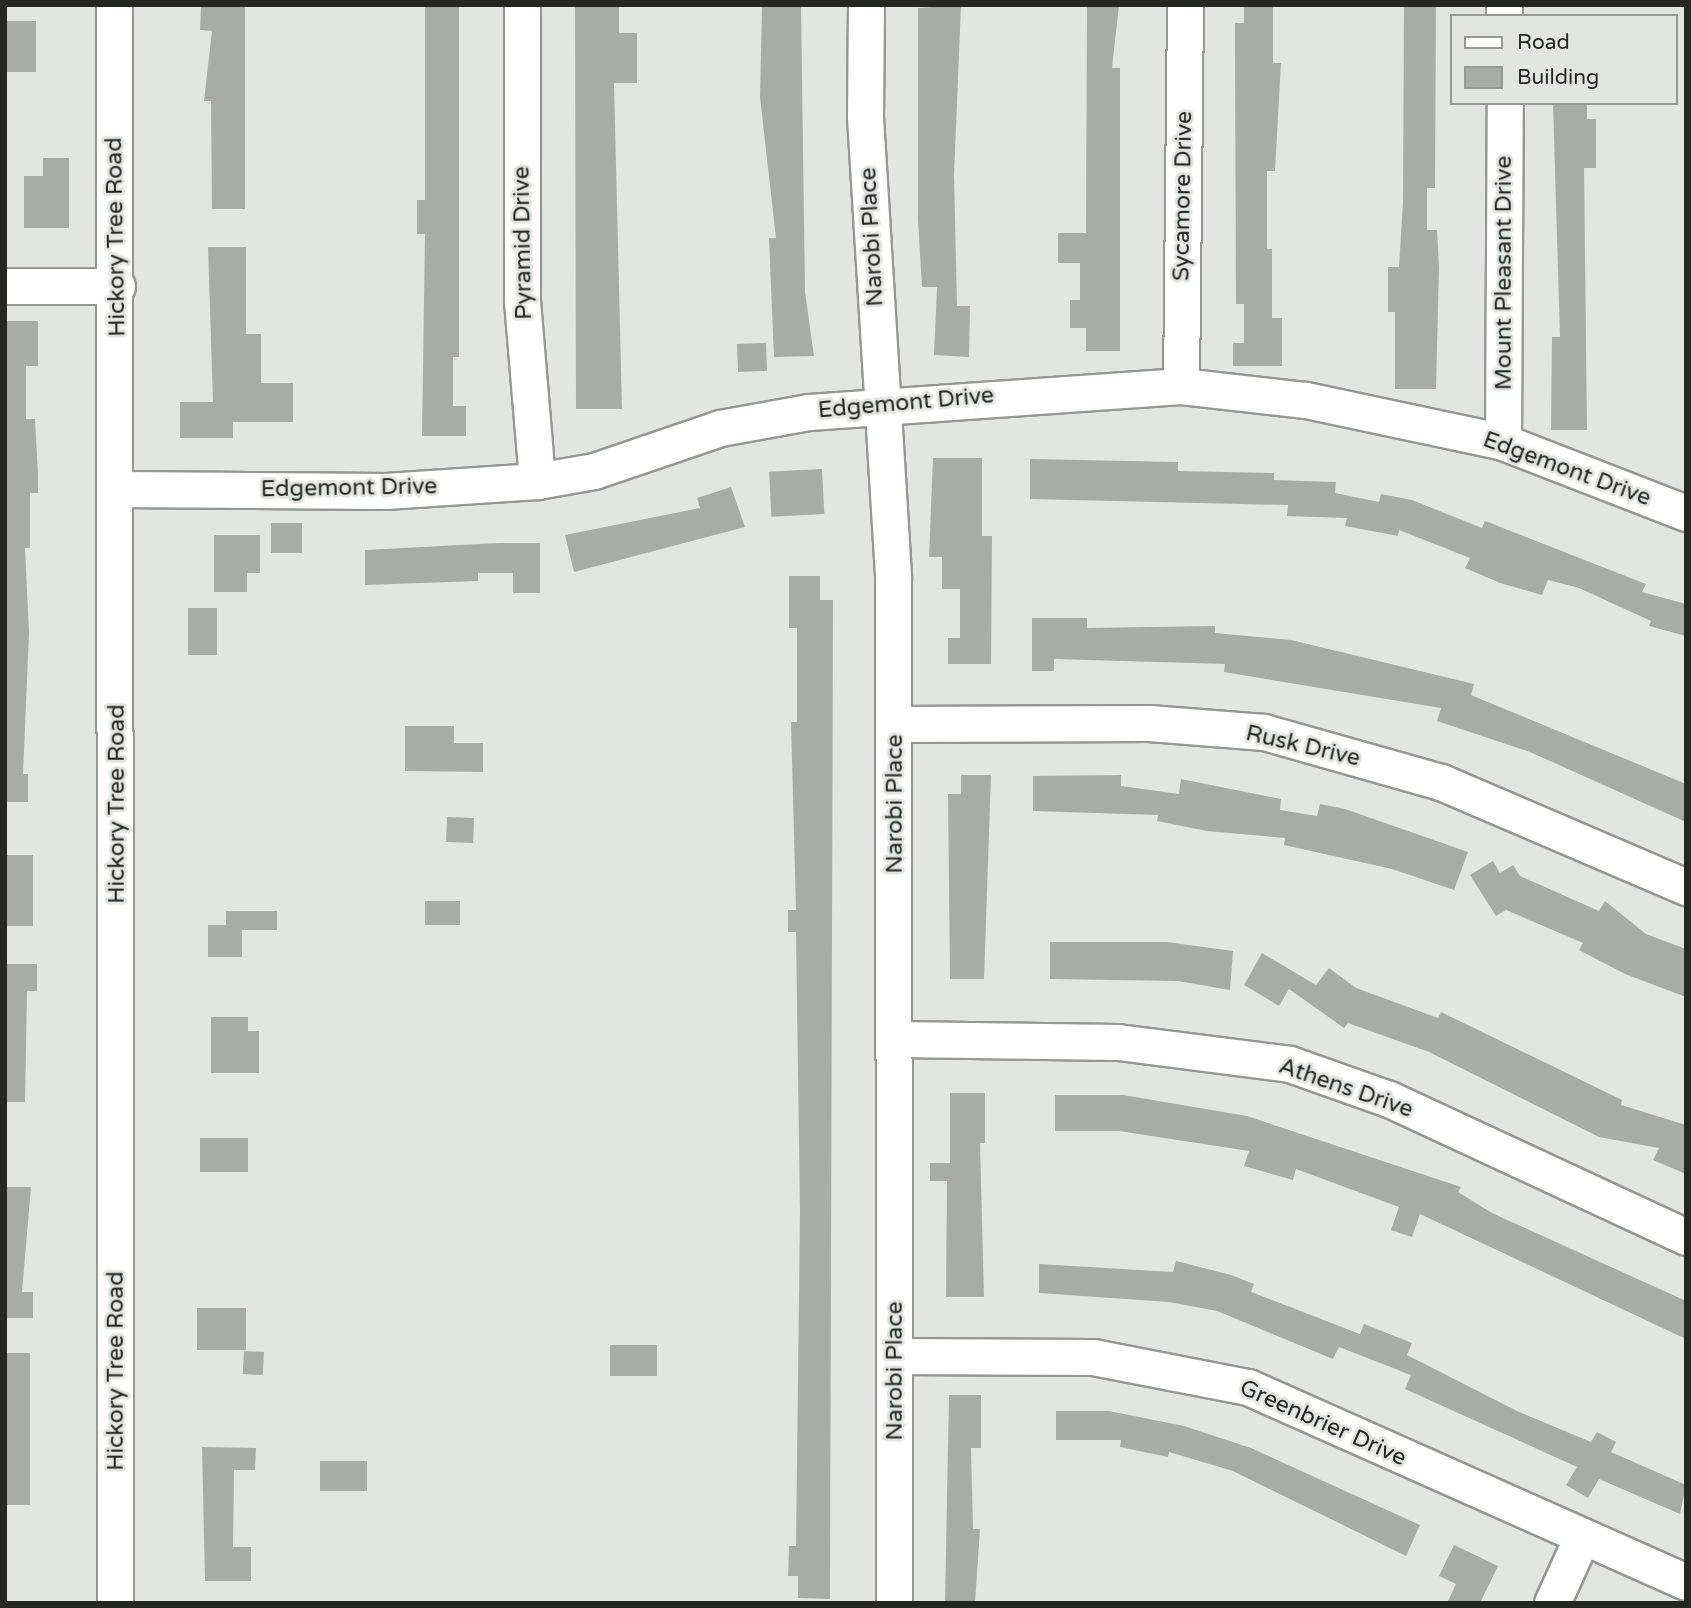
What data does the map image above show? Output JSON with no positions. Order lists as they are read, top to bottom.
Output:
{
  "streets": {
    "street": [
      "Sycamore Drive",
      "Hickory Tree Road",
      "Narobi Place",
      "Pyramid Drive",
      "Mount Pleasant Drive",
      "Edgemont Drive",
      "Rusk Drive",
      "Athens Drive",
      "Greenbrier Drive"
    ]
  },
  "crossings": [
    ["Sycamore Drive", "Edgemont Drive"],
    ["Hickory Tree Road", "Edgemont Drive"],
    ["Narobi Place", "Edgemont Drive"],
    ["Narobi Place", "Rusk Drive"],
    ["Narobi Place", "Athens Drive"],
    ["Narobi Place", "Greenbrier Drive"],
    ["Pyramid Drive", "Edgemont Drive"],
    ["Mount Pleasant Drive", "Edgemont Drive"]
  ],
  "legend": ["Road", "Building"]
}
